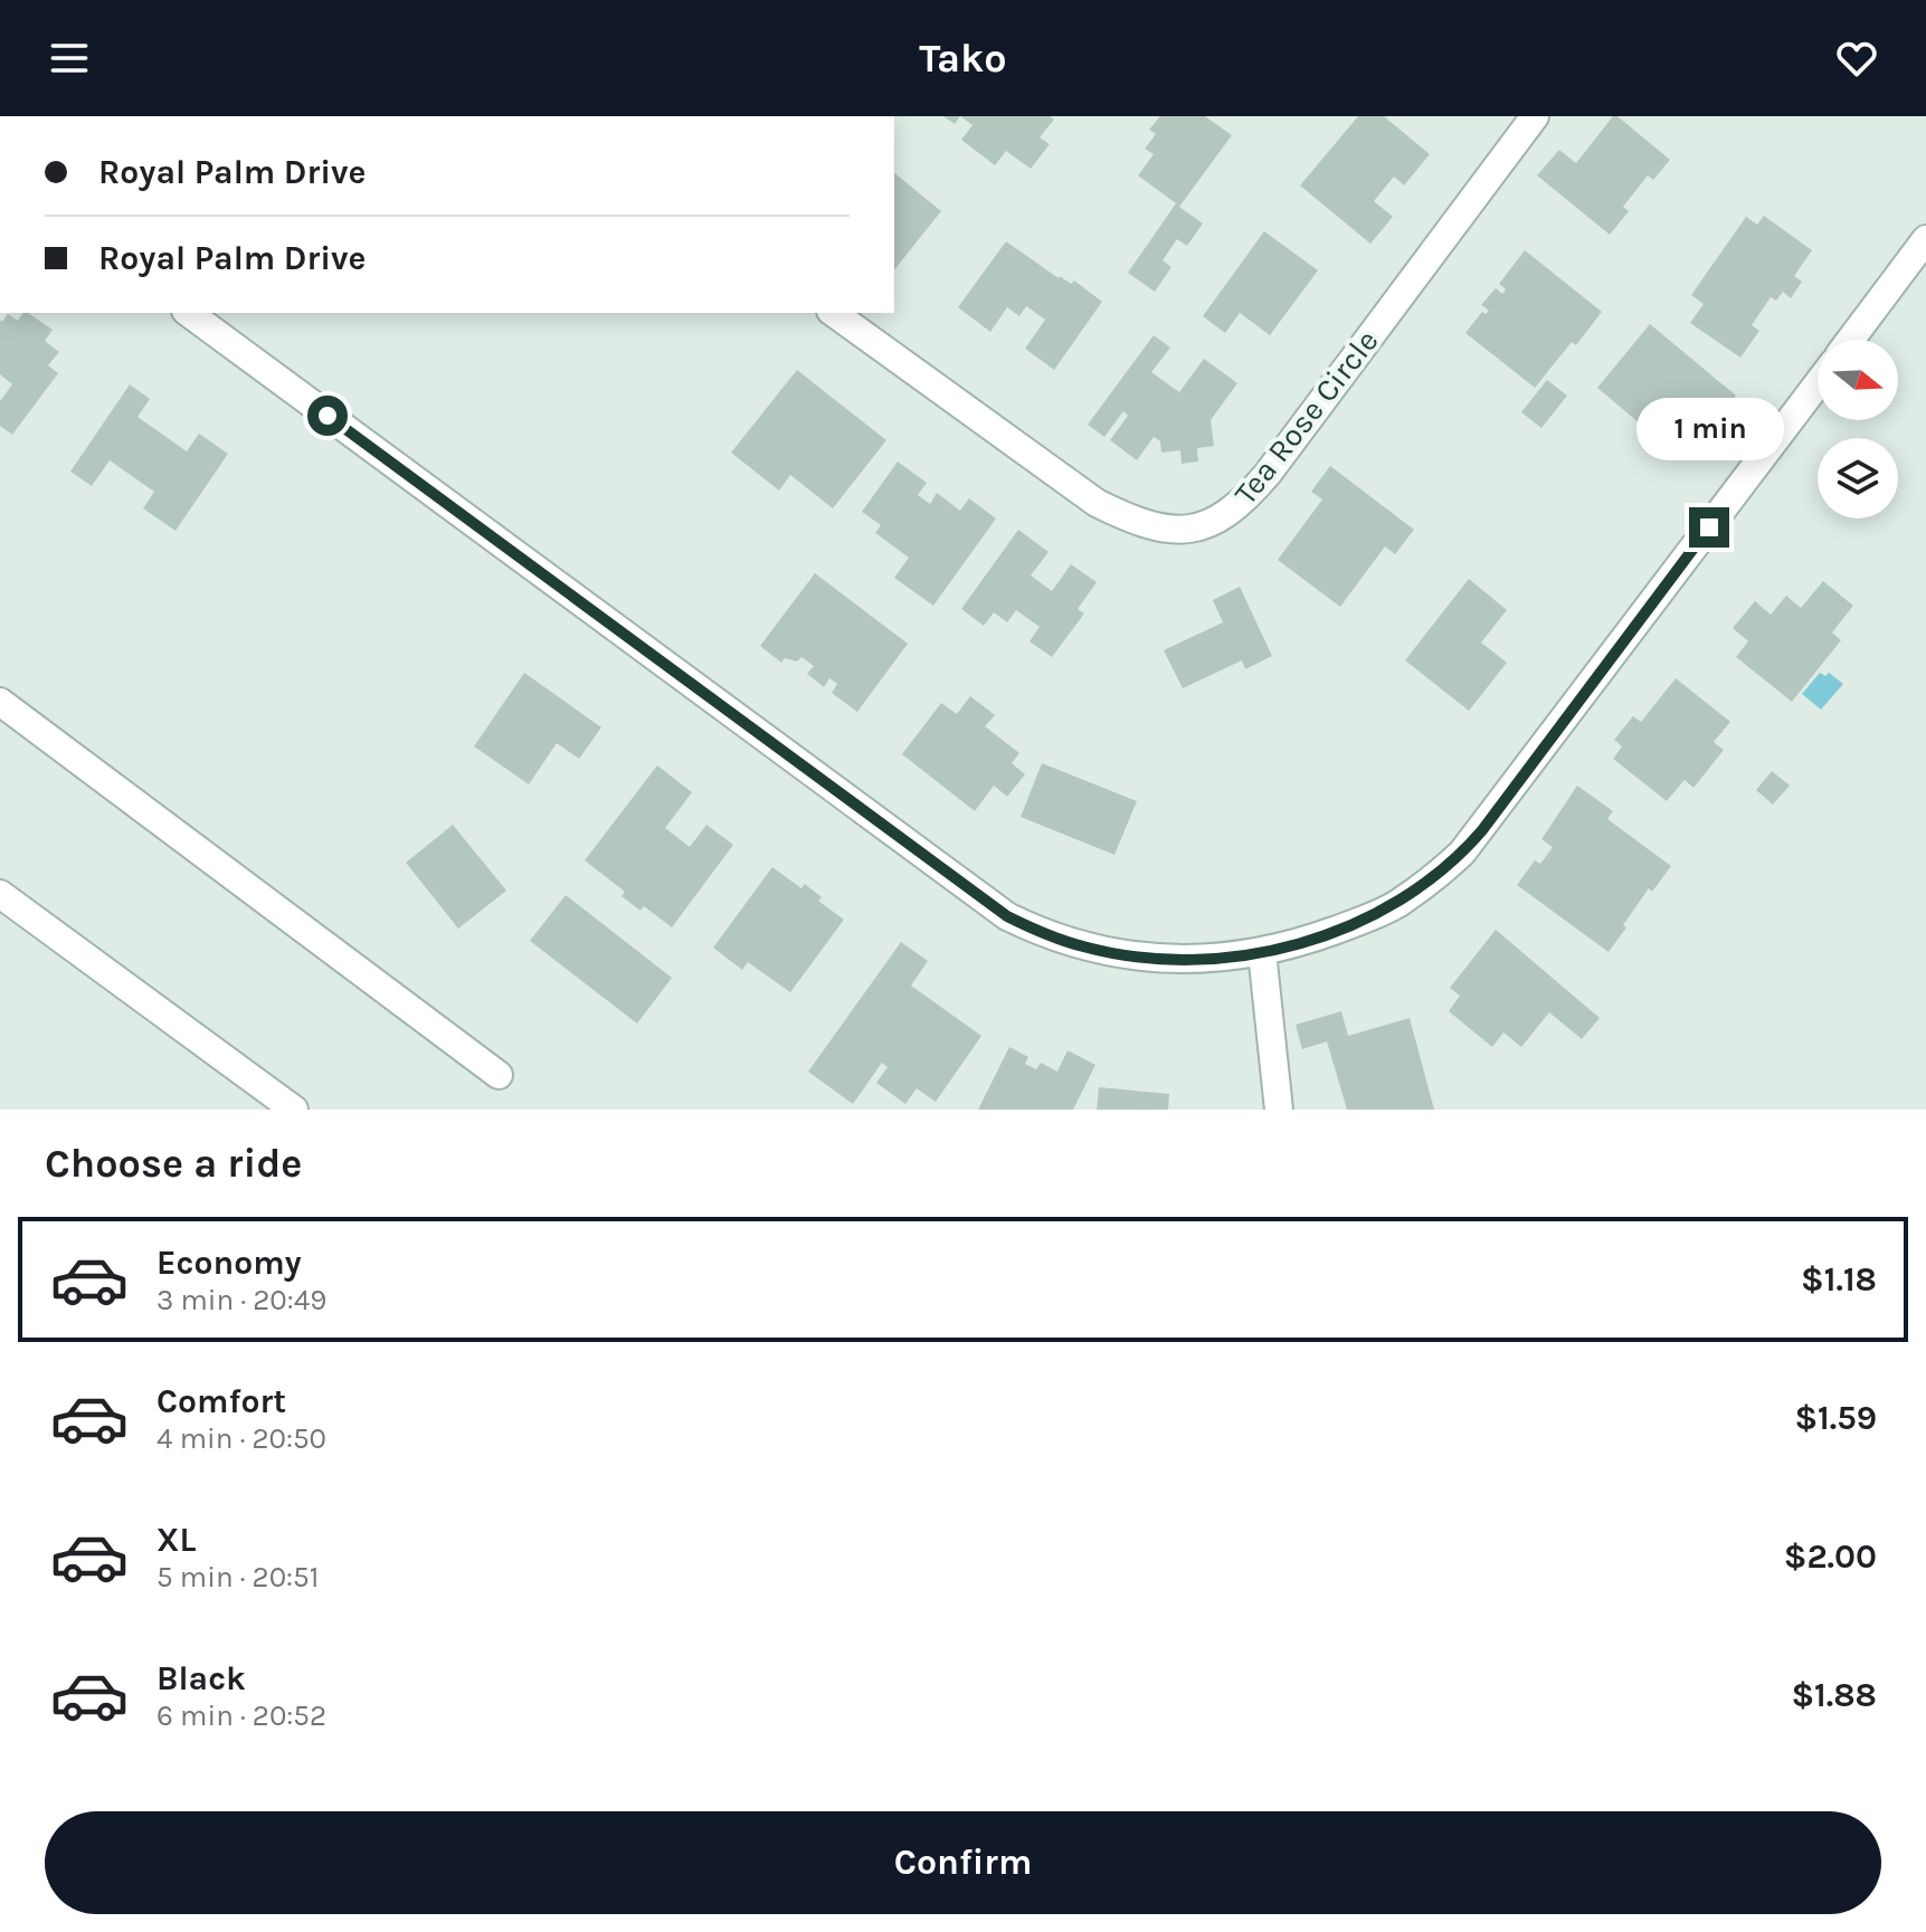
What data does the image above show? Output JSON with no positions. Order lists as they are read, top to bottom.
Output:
{
  "streets": {
    "street": ["Tea Rose Circle"]
  },
  "north": "right",
  "page": {
    "header": "Tako",
    "banner": ["Royal Palm Drive", "Royal Palm Drive"],
    "bubble": "1 min",
    "heading": "Choose a ride",
    "list": [
      {
        "name": "Economy",
        "note": "3 min · 20:49",
        "value": "$1.18"
      },
      {
        "name": "Comfort",
        "note": "4 min · 20:50",
        "value": "$1.59"
      },
      {
        "name": "XL",
        "note": "5 min · 20:51",
        "value": "$2.00"
      },
      {
        "name": "Black",
        "note": "6 min · 20:52",
        "value": "$1.88"
      }
    ],
    "buttons": "Confirm"
  }
}
